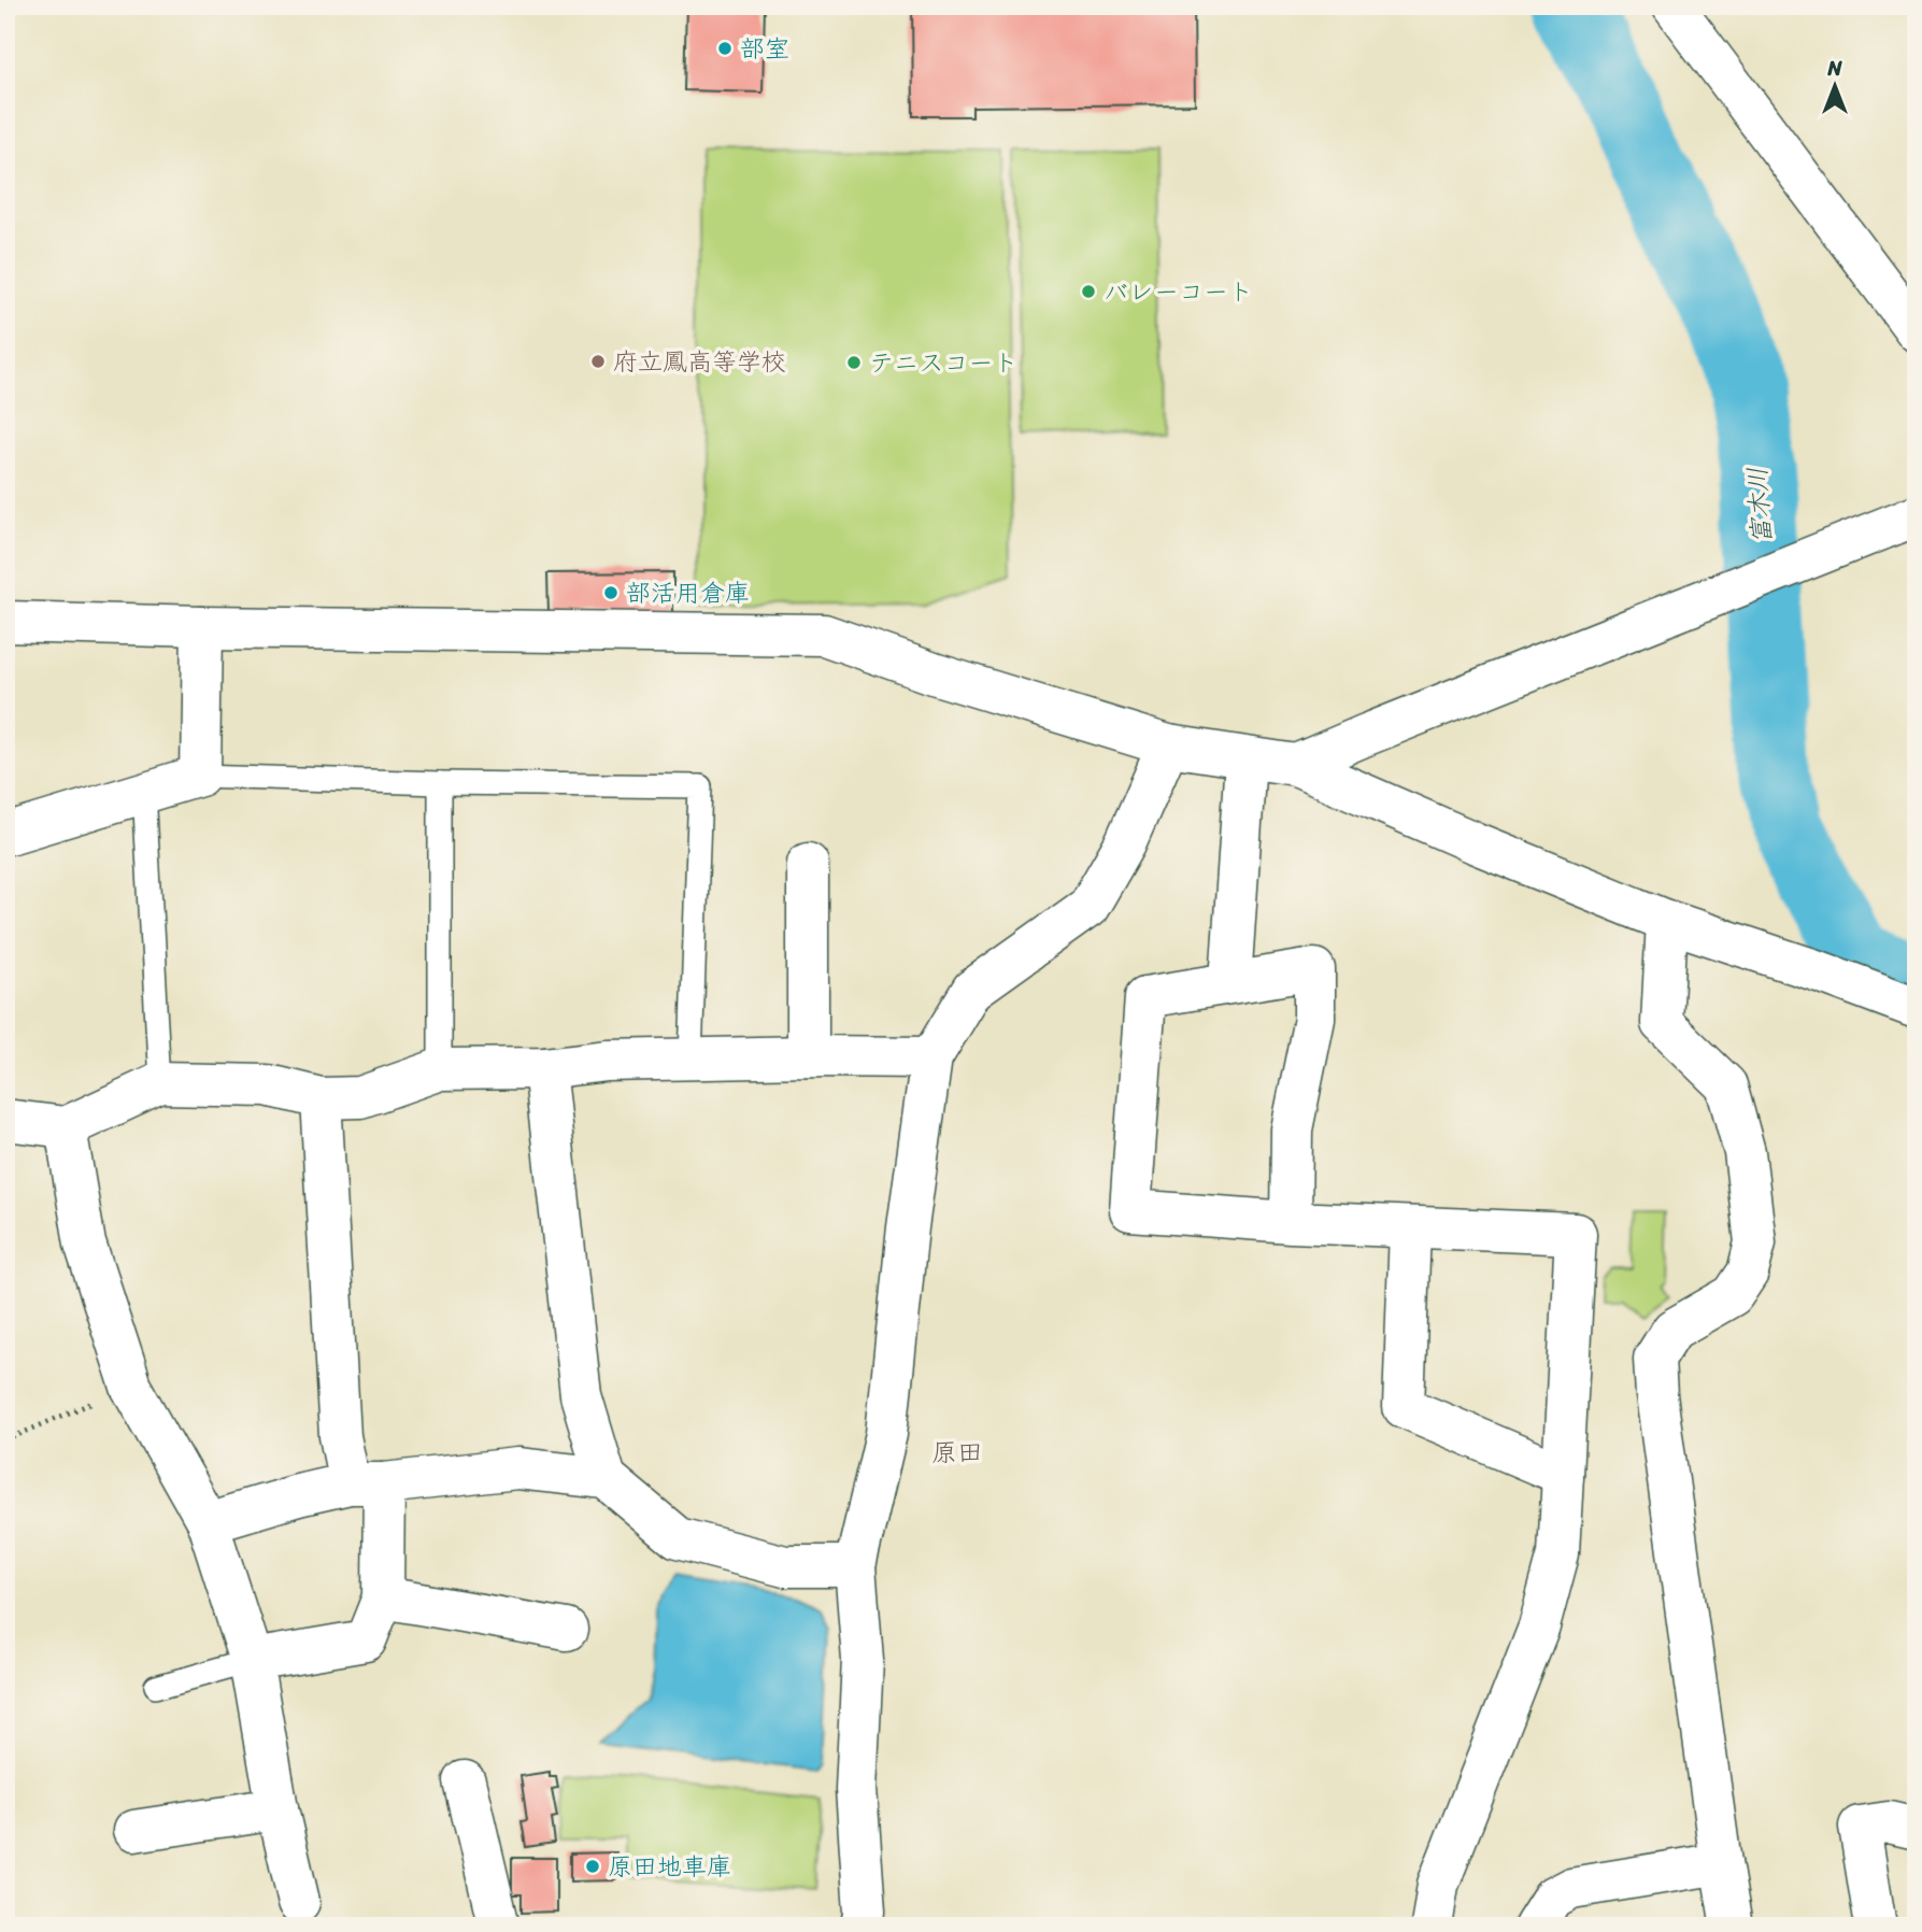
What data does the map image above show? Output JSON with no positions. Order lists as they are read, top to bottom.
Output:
{
  "districts": ["原田"],
  "water": ["富木川"],
  "places": [
    "部室",
    "バレーコート",
    "府立鳳高等学校",
    "テニスコート",
    "部活用倉庫",
    "原田地車庫"
  ],
  "north": "top"
}
